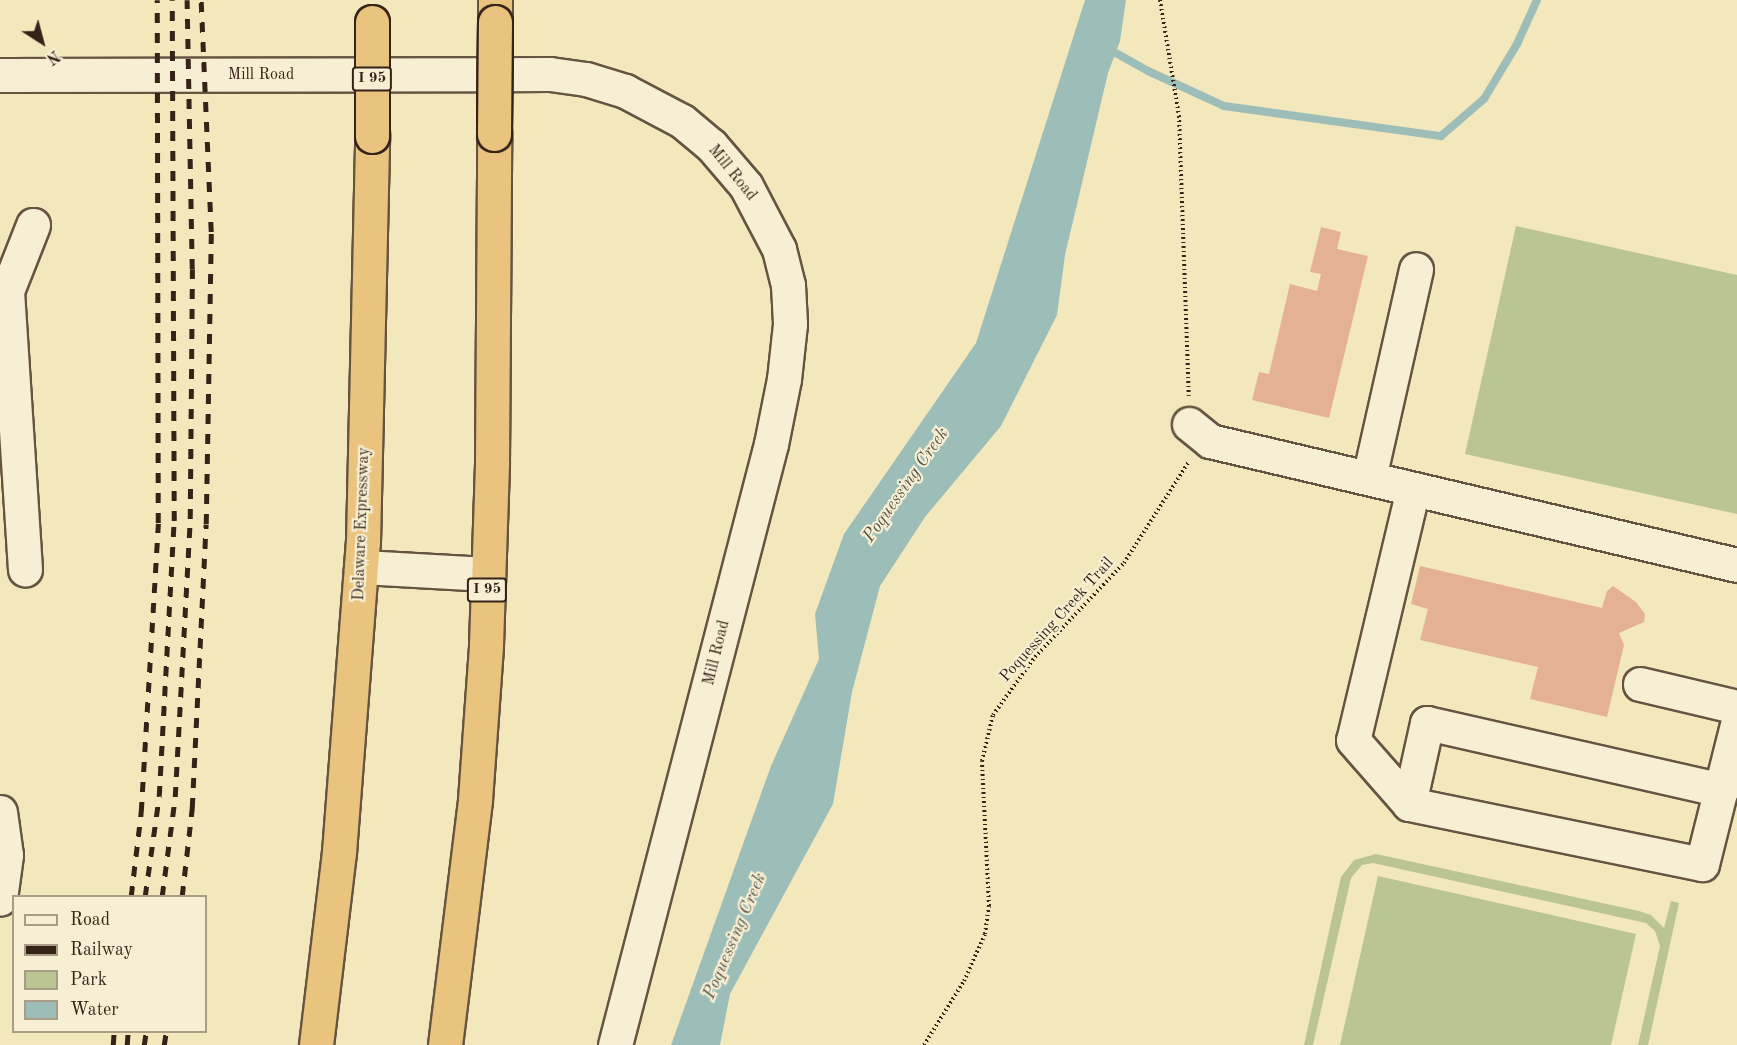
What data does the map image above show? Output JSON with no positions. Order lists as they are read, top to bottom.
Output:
{
  "streets": {
    "highway": ["I 95", "Delaware Expressway"],
    "street": ["Mill Road"],
    "path": ["Poquessing Creek Trail"]
  },
  "water": ["Poquessing Creek"],
  "legend": [
    "Road",
    "Railway",
    "Park",
    "Water"
  ],
  "north": "bottom right"
}
